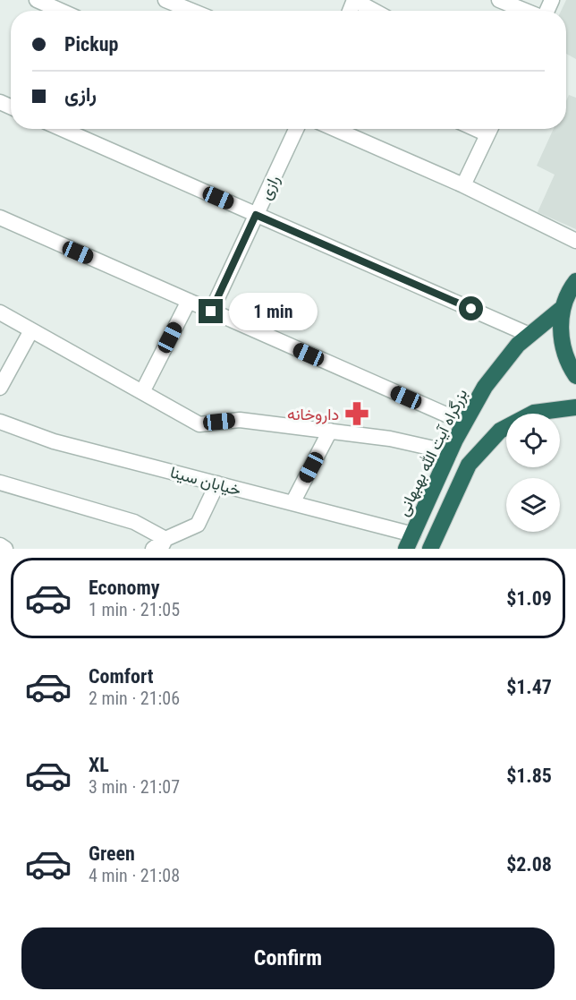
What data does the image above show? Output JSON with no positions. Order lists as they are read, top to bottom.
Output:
{
  "streets": {
    "highway": ["بزرگراه آیت الله بهبهانی"],
    "street": ["رازی", "خیابان سینا"]
  },
  "crossings": [
    ["بزرگراه آیت الله بهبهانی", "خیابان سینا"]
  ],
  "places": {
    "pharmacy": ["داروخانه"]
  },
  "page": {
    "banner": ["Pickup", "رازی"],
    "bubble": "1 min",
    "list": [
      {
        "name": "Economy",
        "note": "1 min · 21:05",
        "value": "$1.09"
      },
      {
        "name": "Comfort",
        "note": "2 min · 21:06",
        "value": "$1.47"
      },
      {
        "name": "XL",
        "note": "3 min · 21:07",
        "value": "$1.85"
      },
      {
        "name": "Green",
        "note": "4 min · 21:08",
        "value": "$2.08"
      }
    ],
    "buttons": "Confirm"
  }
}
